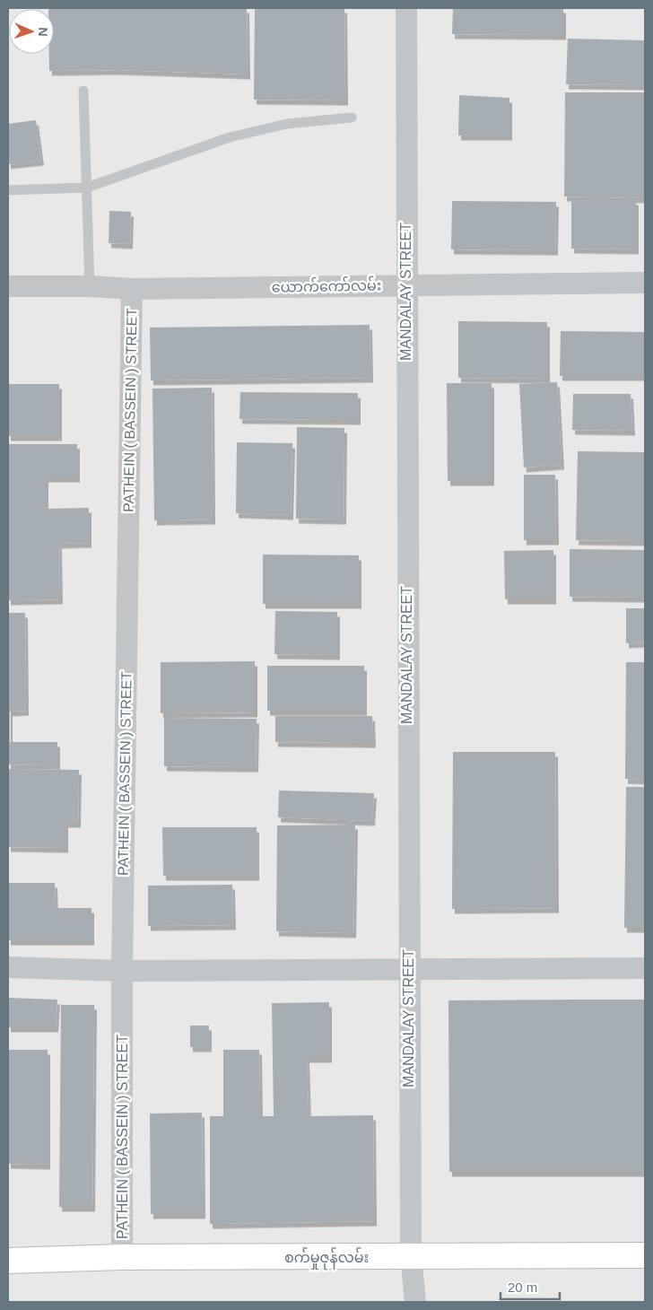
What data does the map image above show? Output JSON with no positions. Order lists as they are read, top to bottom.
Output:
{
  "streets": {
    "street": [
      "ယောက်ကော်လမ်း",
      "MANDALAY STREET",
      "PATHEIN ( BASSEIN ) STREET",
      "စက်မှုဇုန်လမ်း"
    ]
  },
  "crossings": [
    ["ယောက်ကော်လမ်း", "MANDALAY STREET"],
    ["ယောက်ကော်လမ်း", "PATHEIN ( BASSEIN ) STREET"],
    ["MANDALAY STREET", "စက်မှုဇုန်လမ်း"],
    ["PATHEIN ( BASSEIN ) STREET", "စက်မှုဇုန်လမ်း"]
  ],
  "scale_bar": "20 m",
  "north": "right"
}
